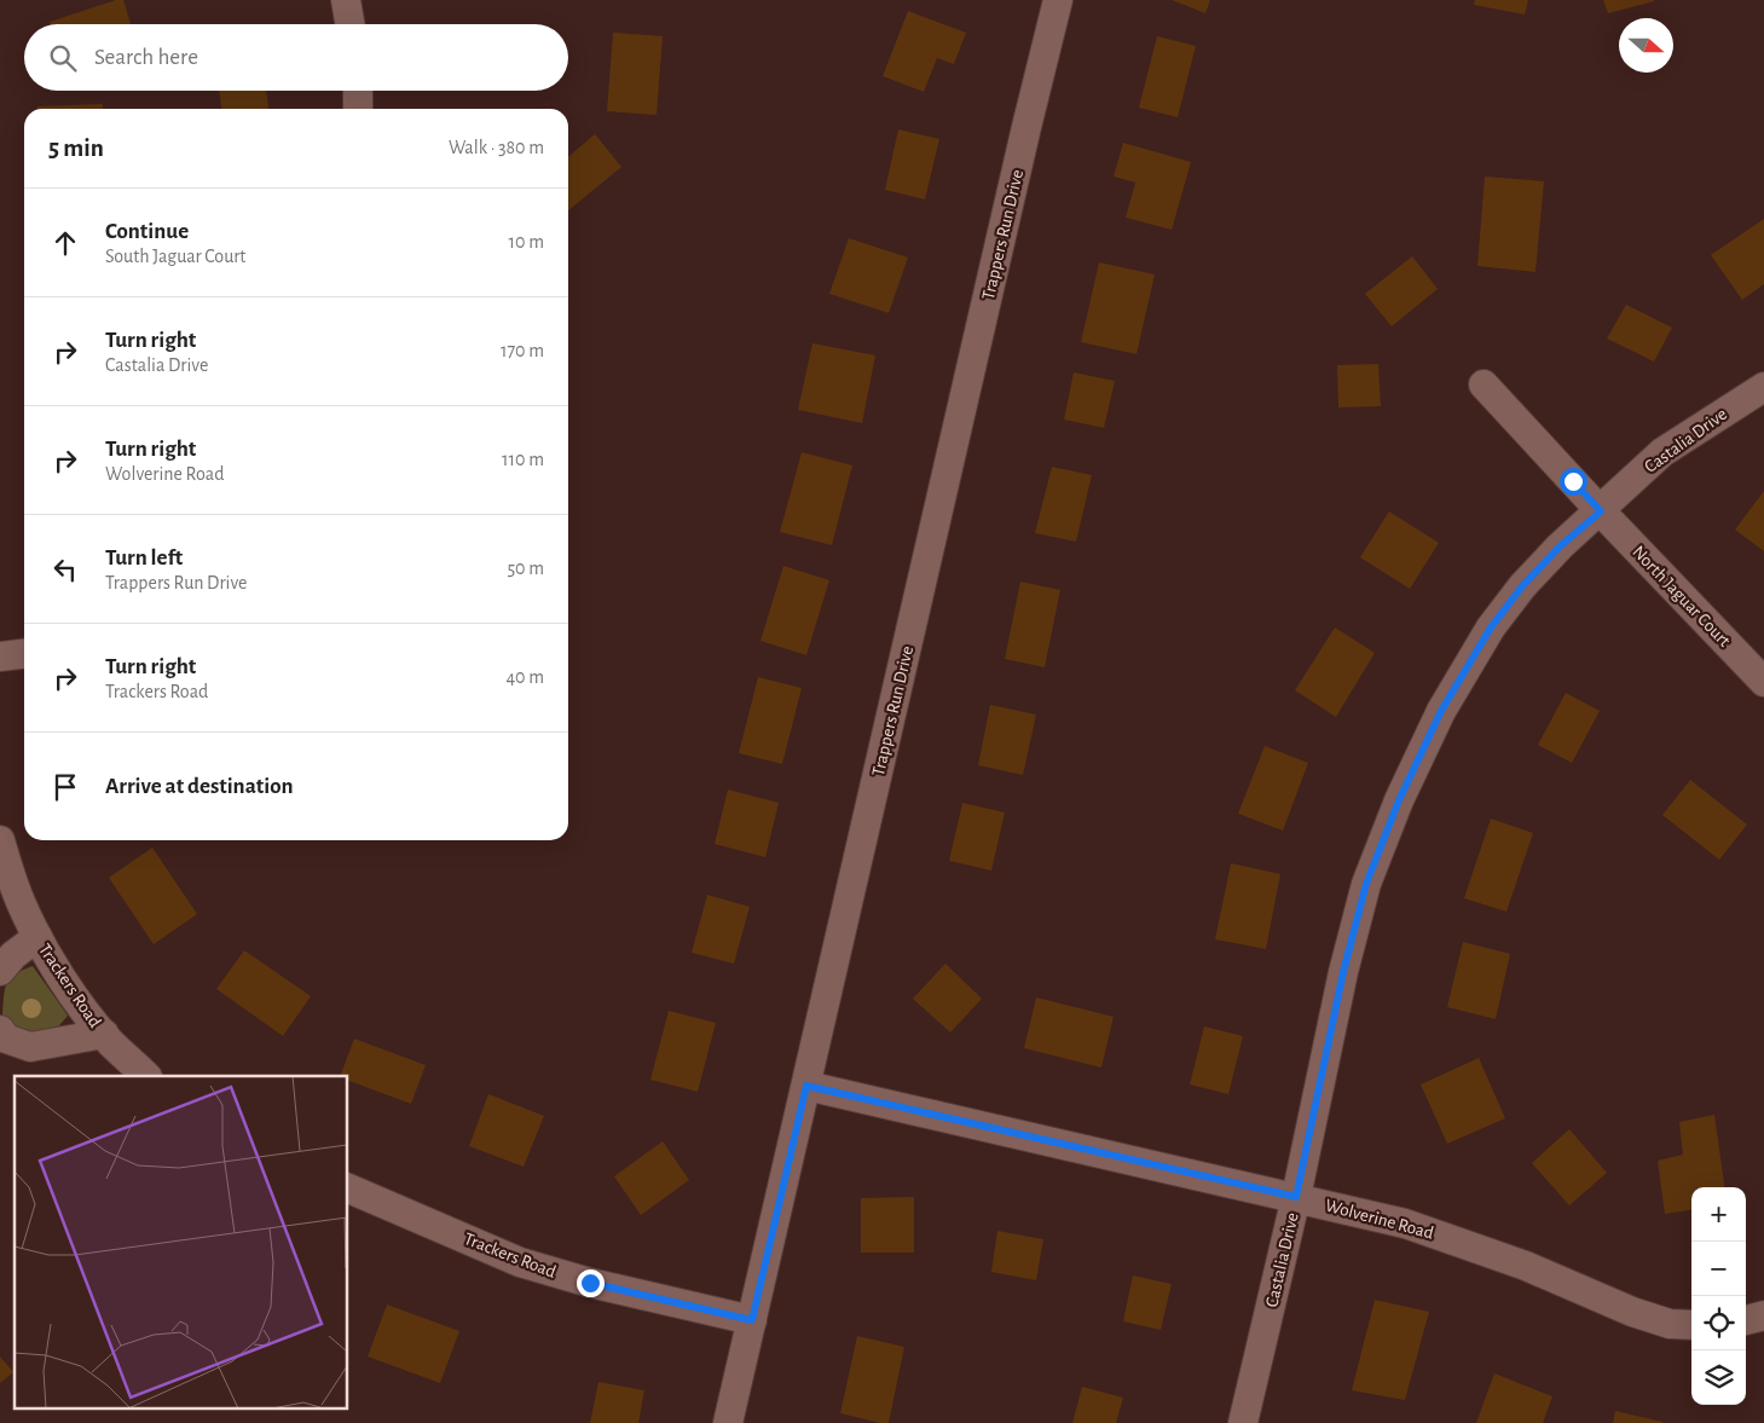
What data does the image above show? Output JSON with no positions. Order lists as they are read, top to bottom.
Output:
{
  "streets": {
    "street": [
      "Trappers Run Drive",
      "Castalia Drive",
      "North Jaguar Court",
      "Trackers Road",
      "Wolverine Road"
    ]
  },
  "crossings": [
    ["Trappers Run Drive", "Trackers Road"],
    ["Trappers Run Drive", "Wolverine Road"],
    ["Castalia Drive", "North Jaguar Court"],
    ["Castalia Drive", "Wolverine Road"]
  ],
  "north": "right",
  "page": {
    "search": "Search here",
    "heading": ["5 min", "Walk · 380 m"],
    "list": [
      ["Continue", "South Jaguar Court", "10 m"],
      ["Turn right", "Castalia Drive", "170 m"],
      ["Turn right", "Wolverine Road", "110 m"],
      ["Turn left", "Trappers Run Drive", "50 m"],
      ["Turn right", "Trackers Road", "40 m"],
      "Arrive at destination"
    ],
    "map_buttons": ["+", "−"]
  }
}
